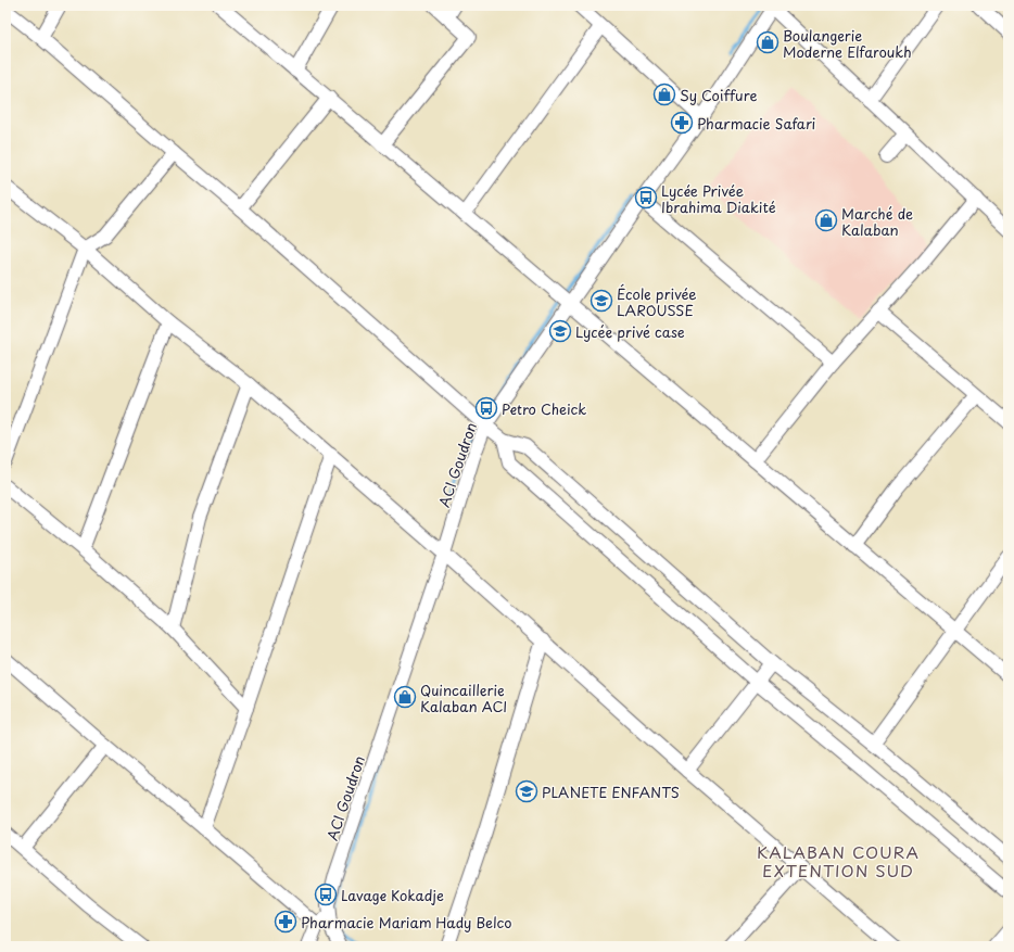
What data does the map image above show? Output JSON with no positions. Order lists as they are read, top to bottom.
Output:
{
  "streets": {
    "street": ["ACI Goudron"]
  },
  "districts": ["KALABAN COURA EXTENTION SUD"],
  "places": {
    "shop": [
      "Boulangerie Moderne Elfaroukh",
      "Sy Coiffure",
      "Marché de Kalaban",
      "Quincaillerie Kalaban ACI"
    ],
    "pharmacy": ["Pharmacie Safari", "Pharmacie Mariam Hady Belco"],
    "bus stop": ["Lycée Privée Ibrahima Diakité", "Petro Cheick", "Lavage Kokadje"],
    "school or university": ["École privée LAROUSSE", "Lycée privé case", "PLANETE ENFANTS"]
  }
}
